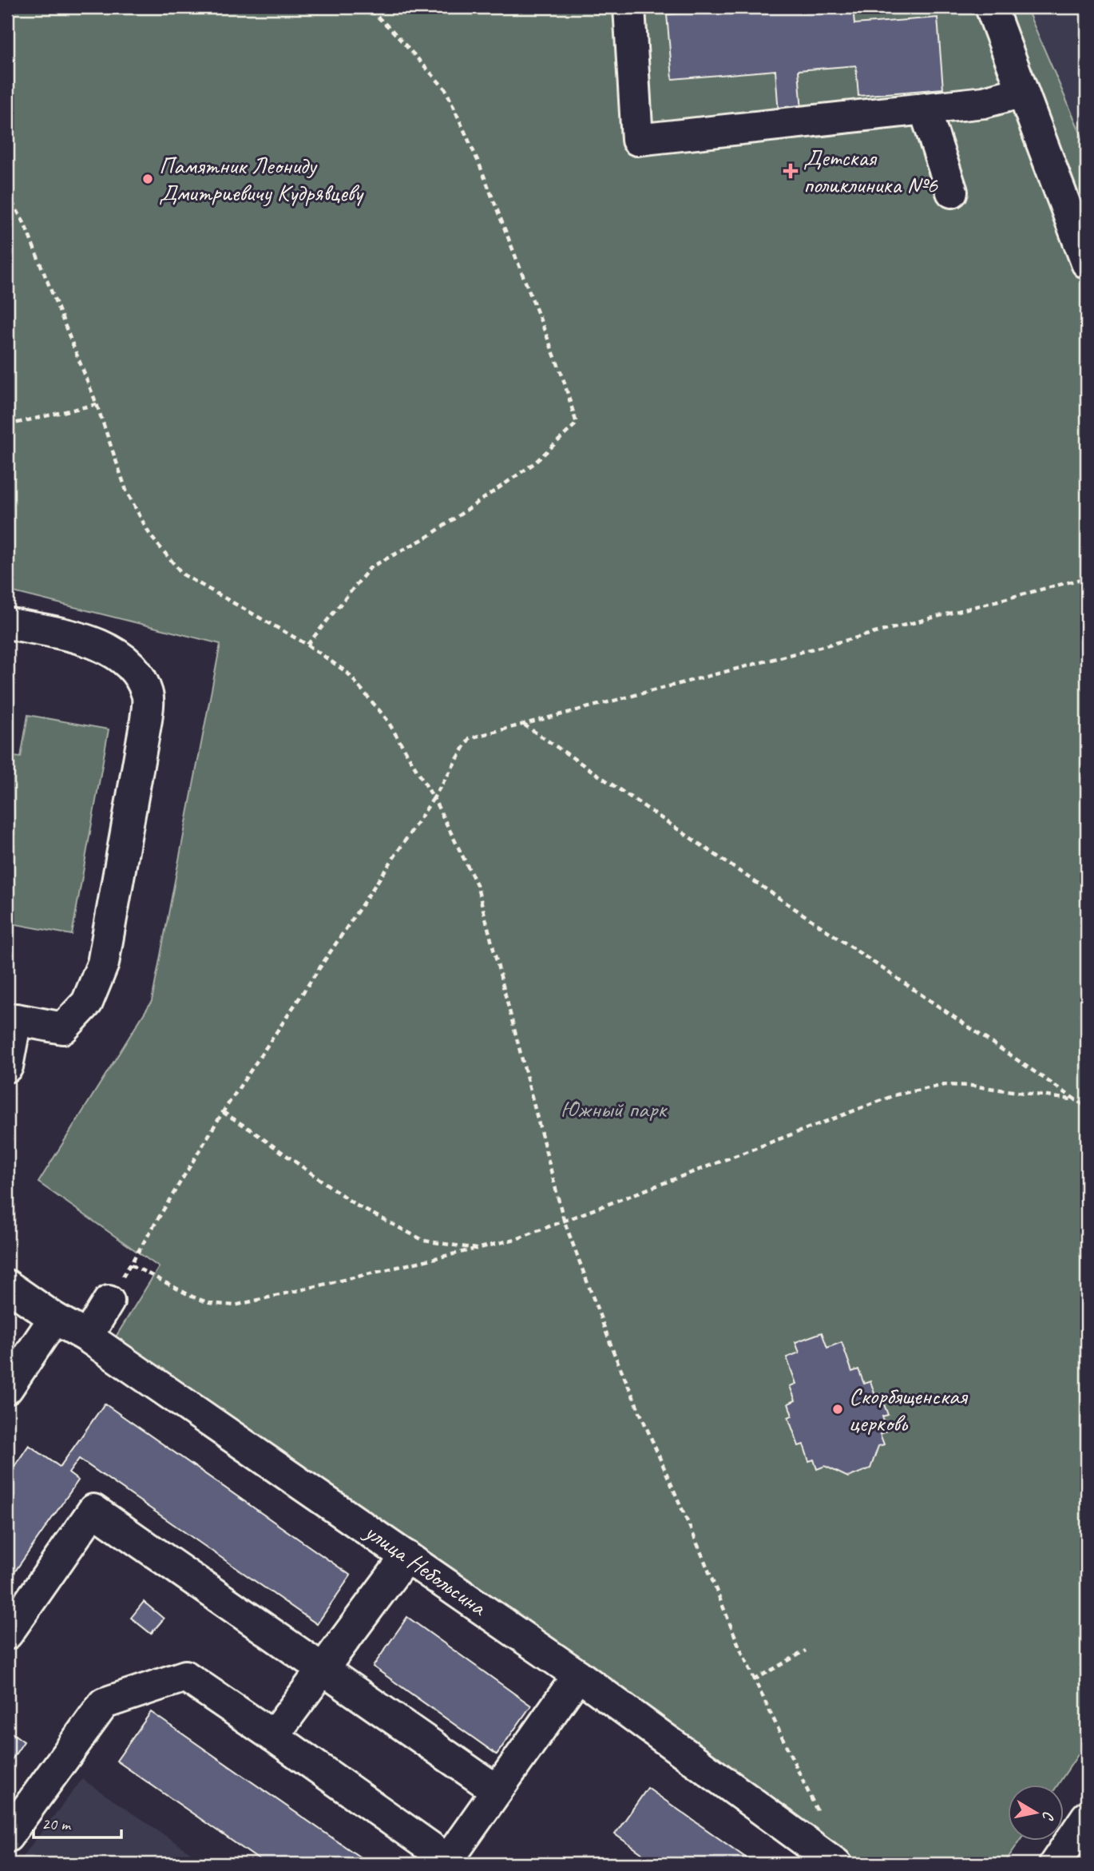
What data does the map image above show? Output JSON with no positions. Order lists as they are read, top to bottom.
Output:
{
  "streets": {
    "street": ["улица Небольсина"]
  },
  "parks": ["Южный парк"],
  "places": {
    "health": ["Детская поликлиника №6"],
    "other": ["Памятник Леониду Дмитриевичу Кудрявцеву", "Скорбященская церковь"]
  },
  "scale_bar": "20 m",
  "north": "right"
}
